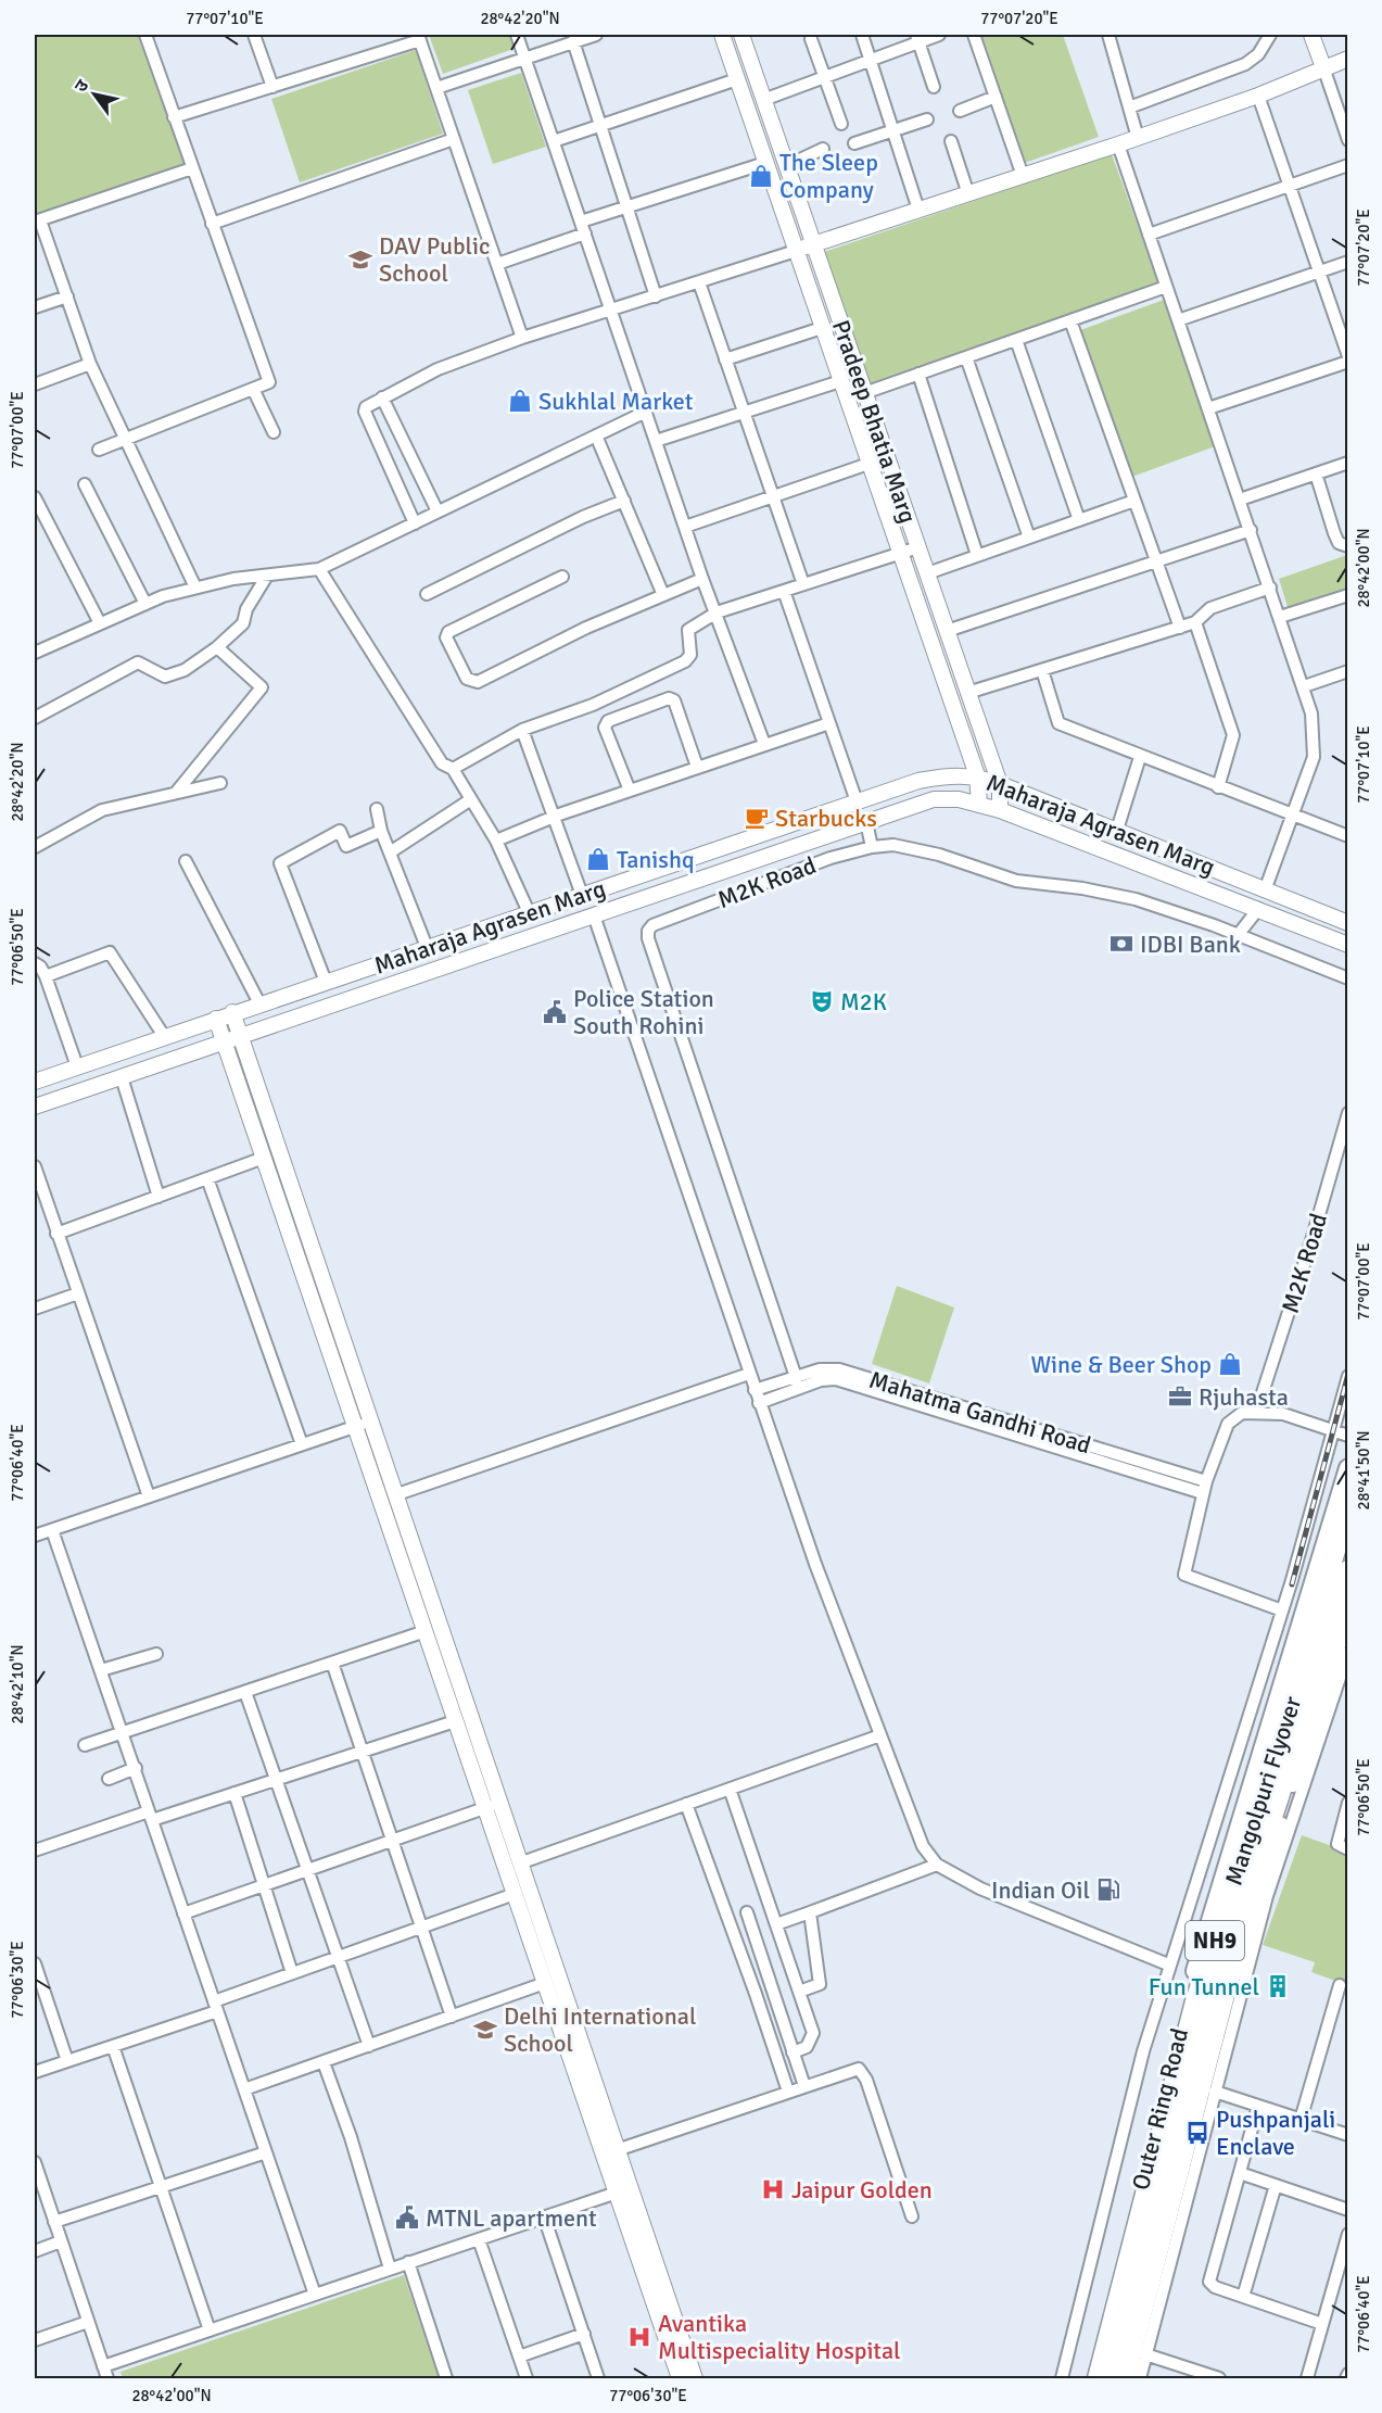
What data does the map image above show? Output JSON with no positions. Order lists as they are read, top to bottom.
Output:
{
  "streets": {
    "highway": ["Mangolpuri Flyover", "NH9"],
    "main road": ["Outer Ring Road"],
    "street": [
      "Pradeep Bhatia Marg",
      "Maharaja Agrasen Marg",
      "M2K Road",
      "Mahatma Gandhi Road"
    ]
  },
  "crossings": [
    ["Pradeep Bhatia Marg", "Maharaja Agrasen Marg"],
    ["M2K Road", "Mahatma Gandhi Road"]
  ],
  "places": {
    "shop": [
      "The Sleep Company",
      "Sukhlal Market",
      "Tanishq",
      "Wine & Beer Shop"
    ],
    "school or university": ["DAV Public School", "Delhi International School"],
    "cafe": ["Starbucks"],
    "bank": ["IDBI Bank"],
    "theatre": ["M2K"],
    "public building": ["Police Station South Rohini", "MTNL apartment"],
    "office": ["Rjuhasta"],
    "fuel station": ["Indian Oil"],
    "building": ["Fun Tunnel"],
    "bus stop": ["Pushpanjali Enclave"],
    "hospital": ["Jaipur Golden", "Avantika Multispeciality Hospital"]
  },
  "north": "top left",
  "coordinates": [
    "77°07'10\"E",
    "28°42'20\"N",
    "77°07'20\"E",
    "77°07'00\"E",
    "28°42'00\"N",
    "77°06'50\"E",
    "77°06'40\"E",
    "28°41'50\"N",
    "28°42'10\"N",
    "77°06'30\"E"
  ]
}
